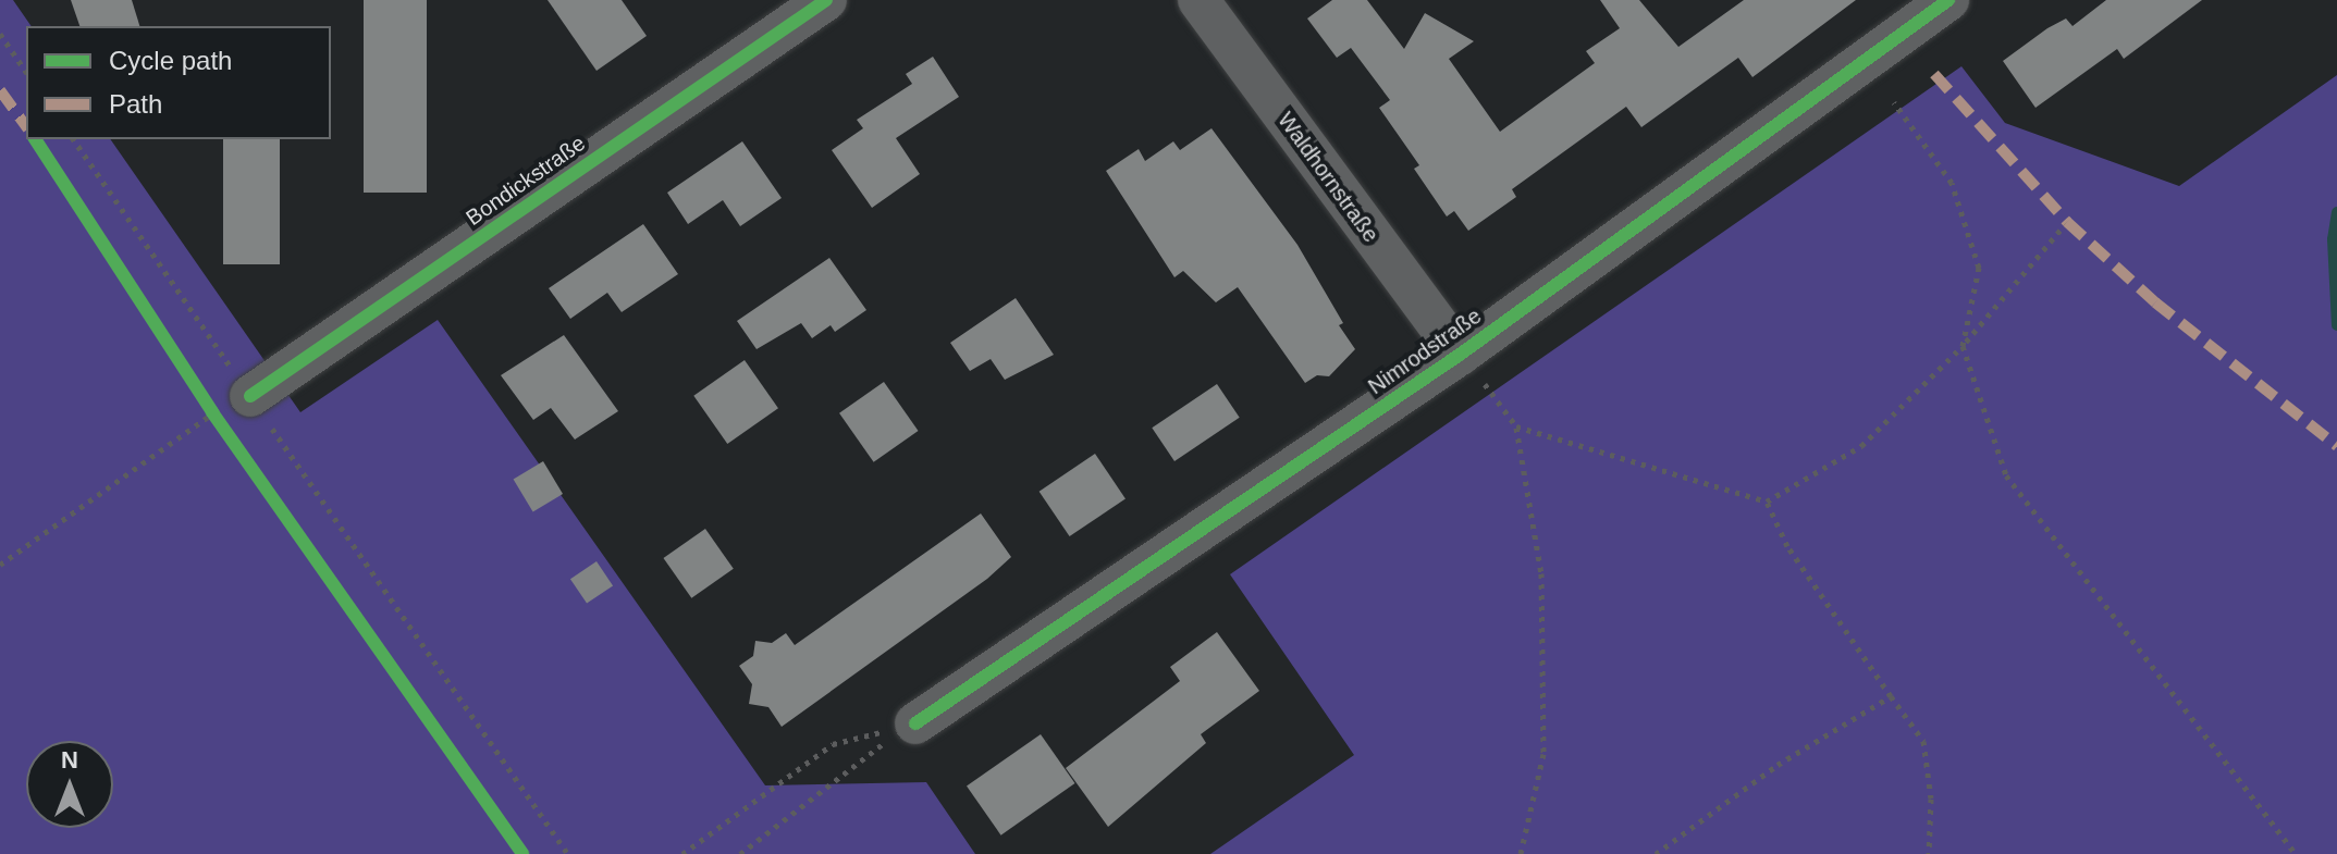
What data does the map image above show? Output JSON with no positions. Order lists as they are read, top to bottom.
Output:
{
  "streets": {
    "street": ["Waldhornstraße", "Bondickstraße", "Nimrodstraße"]
  },
  "crossings": [
    ["Waldhornstraße", "Nimrodstraße"]
  ],
  "legend": ["Cycle path", "Path"],
  "north": "top"
}
